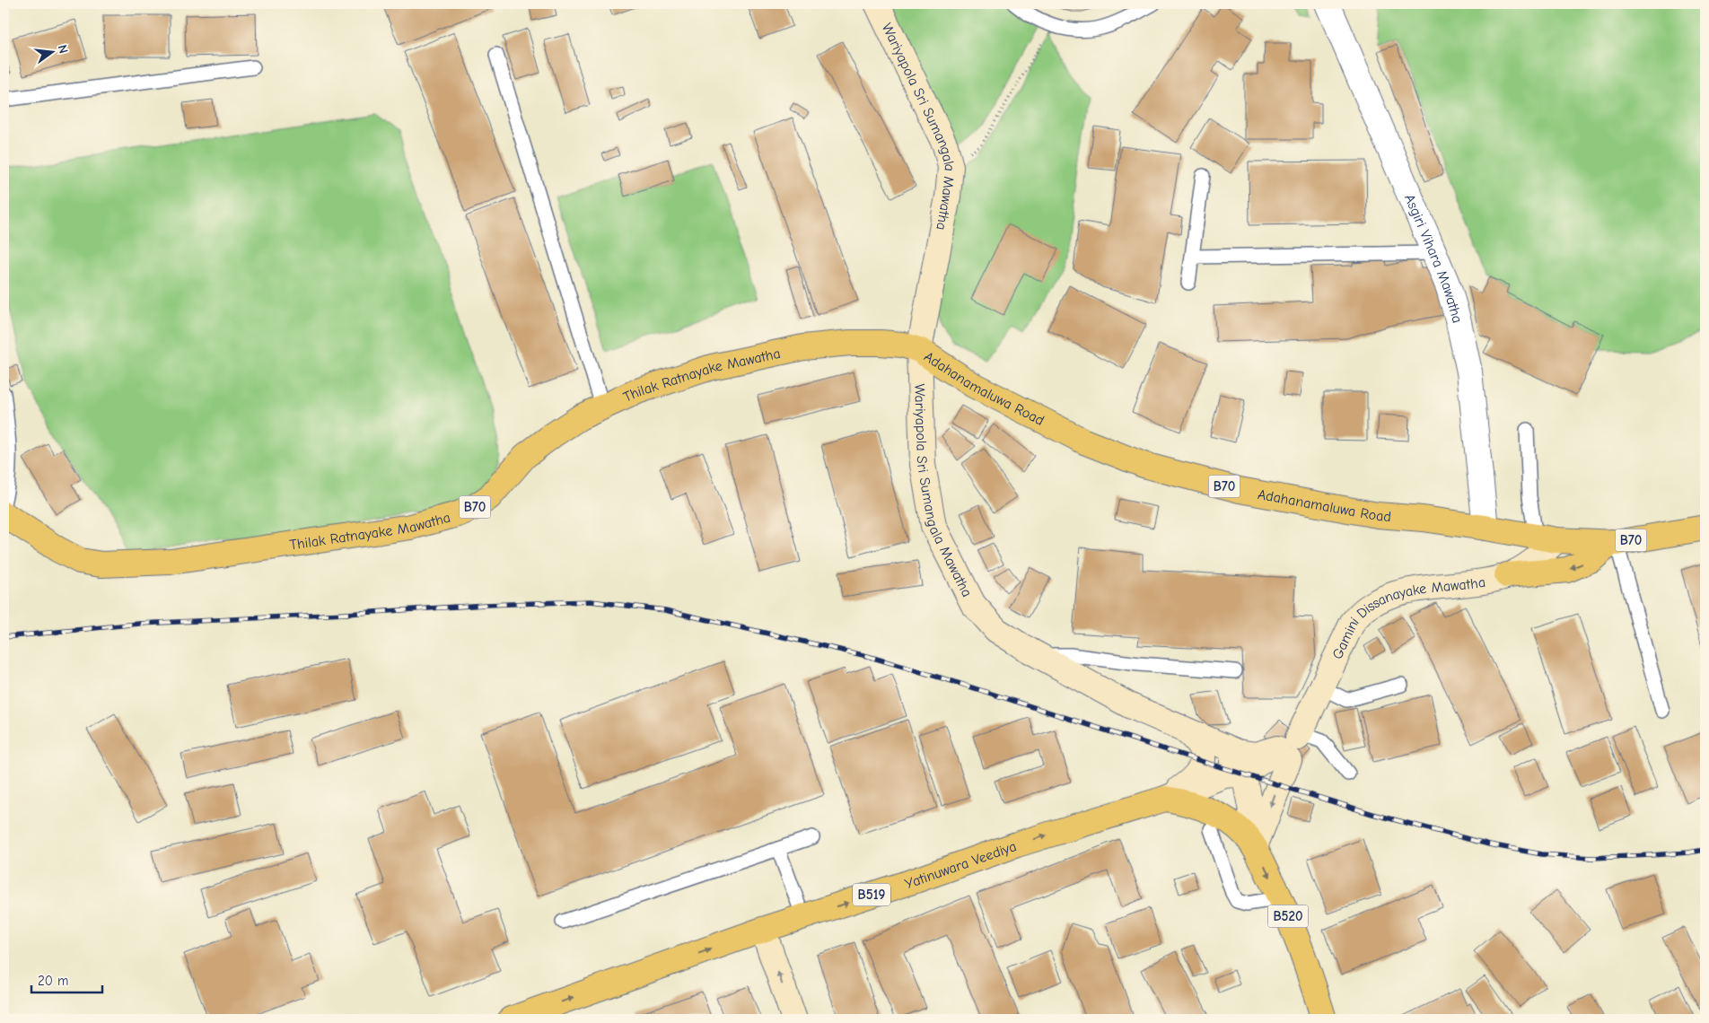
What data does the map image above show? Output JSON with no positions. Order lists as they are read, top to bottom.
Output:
{
  "streets": {
    "main road": [
      "Thilak Ratnayake Mawatha",
      "Adahanamaluwa Road",
      "B70",
      "Yatinuwara Veediya",
      "B519",
      "B520"
    ],
    "street": ["Wariyapola Sri Sumangala Mawatha", "Asgiri Vihara Mawatha", "Gamini Dissanayake Mawatha"]
  },
  "crossings": [
    ["Wariyapola Sri Sumangala Mawatha", "Thilak Ratnayake Mawatha"],
    ["Wariyapola Sri Sumangala Mawatha", "Adahanamaluwa Road"],
    ["Wariyapola Sri Sumangala Mawatha", "Gamini Dissanayake Mawatha"],
    ["Asgiri Vihara Mawatha", "Adahanamaluwa Road"],
    ["Thilak Ratnayake Mawatha", "Adahanamaluwa Road"],
    ["Adahanamaluwa Road", "Gamini Dissanayake Mawatha"],
    ["Gamini Dissanayake Mawatha", "B520"],
    ["Yatinuwara Veediya", "B520"]
  ],
  "one_way": ["Yatinuwara Veediya"],
  "scale_bar": "20 m",
  "north": "right"
}
